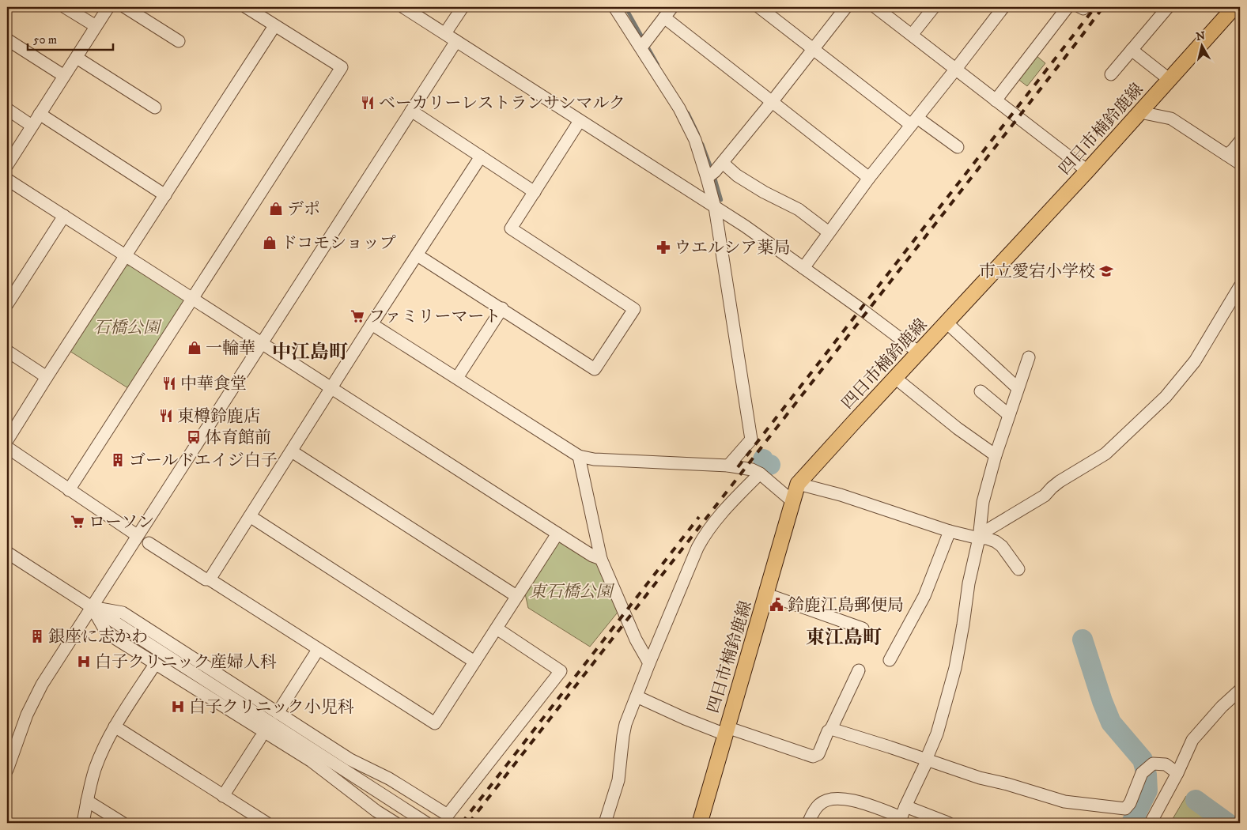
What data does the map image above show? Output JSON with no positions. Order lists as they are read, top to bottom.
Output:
{
  "streets": {
    "main road": ["四日市楠鈴鹿線"]
  },
  "districts": ["中江島町", "東江島町"],
  "parks": ["石橋公園", "東石橋公園"],
  "places": {
    "restaurant": ["ベーカリーレストランサンマルク", "中華食堂", "東樽鈴鹿店"],
    "shop": ["デポ", "ドコモショップ", "一輪華"],
    "pharmacy": ["ウエルシア薬局"],
    "school or university": ["市立愛宕小学校"],
    "supermarket": ["ファミリーマート", "ローソン"],
    "bus stop": ["体育館前"],
    "building": ["ゴールドエイジ白子", "銀座に志かわ"],
    "public building": ["鈴鹿江島郵便局"],
    "hospital": ["白子クリニック産婦人科", "白子クリニック小児科"]
  },
  "scale_bar": "50 m",
  "north": "top"
}
